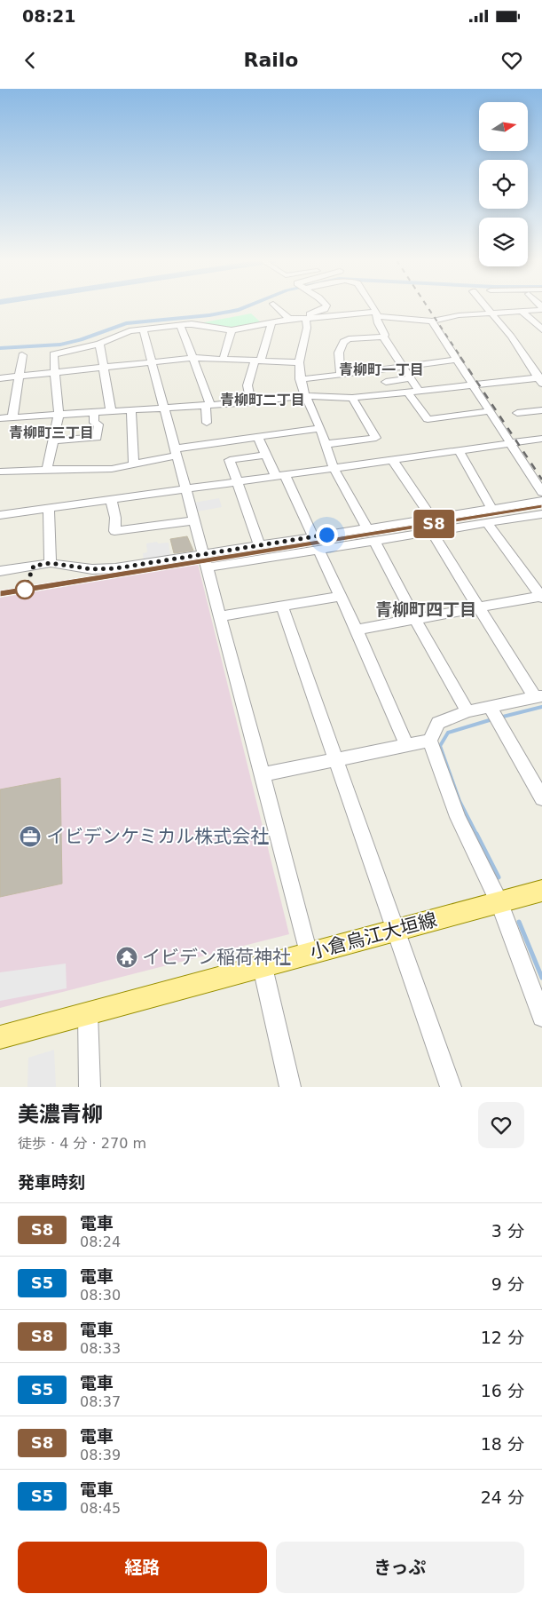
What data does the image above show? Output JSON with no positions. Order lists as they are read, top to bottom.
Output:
{
  "streets": {
    "main road": ["小倉烏江大垣線"]
  },
  "districts": [
    "青柳町一丁目",
    "青柳町二丁目",
    "青柳町三丁目",
    "青柳町四丁目"
  ],
  "places": {
    "office": ["イビデンケミカル株式会社"],
    "temple": ["イビデン稲荷神社"]
  },
  "north": "right",
  "page": {
    "status": "08:21",
    "header": "Railo",
    "on_map": "S8",
    "heading": [
      ["美濃青柳", "徒歩 · 4 分 · 270 m"],
      "発車時刻"
    ],
    "list": [
      {
        "mark": "S8",
        "name": "電車",
        "note": "08:24",
        "value": "3 分"
      },
      {
        "mark": "S5",
        "name": "電車",
        "note": "08:30",
        "value": "9 分"
      },
      {
        "mark": "S8",
        "name": "電車",
        "note": "08:33",
        "value": "12 分"
      },
      {
        "mark": "S5",
        "name": "電車",
        "note": "08:37",
        "value": "16 分"
      },
      {
        "mark": "S8",
        "name": "電車",
        "note": "08:39",
        "value": "18 分"
      },
      {
        "mark": "S5",
        "name": "電車",
        "note": "08:45",
        "value": "24 分"
      }
    ],
    "buttons": ["経路", "きっぷ"]
  }
}
